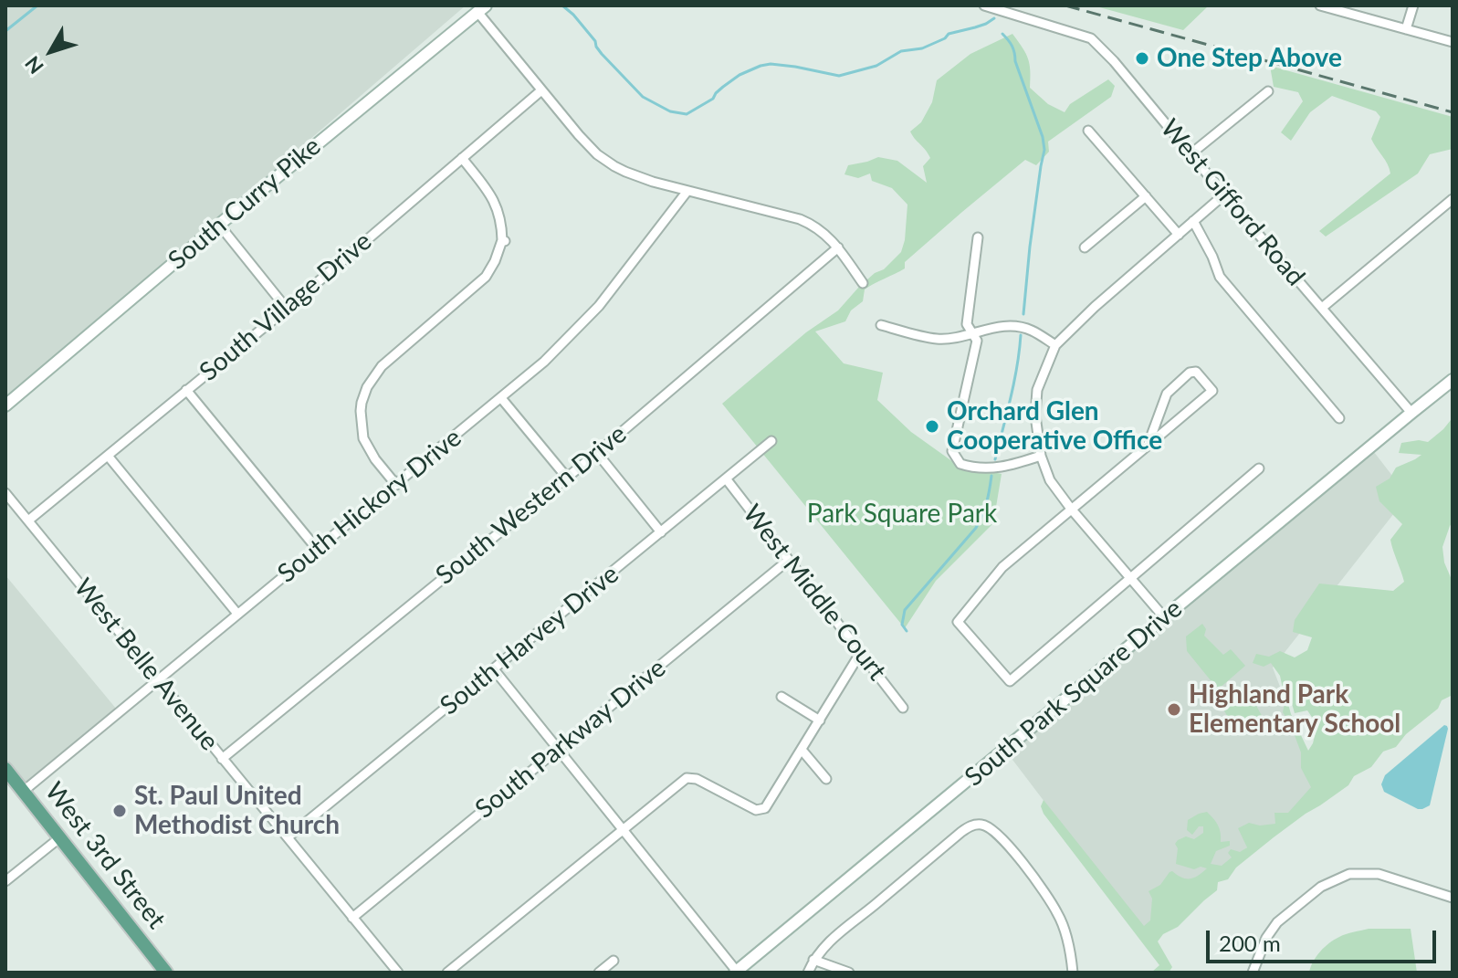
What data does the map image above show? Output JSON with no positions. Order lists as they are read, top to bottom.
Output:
{
  "streets": {
    "main road": ["West 3rd Street"],
    "street": [
      "West Gifford Road",
      "South Curry Pike",
      "South Village Drive",
      "South Western Drive",
      "South Hickory Drive",
      "West Middle Court",
      "South Harvey Drive",
      "West Belle Avenue",
      "South Park Square Drive",
      "South Parkway Drive"
    ]
  },
  "crossings": [
    ["West Gifford Road", "South Park Square Drive"],
    ["South Village Drive", "West Belle Avenue"],
    ["South Western Drive", "West Belle Avenue"],
    ["South Hickory Drive", "West Belle Avenue"],
    ["South Hickory Drive", "West 3rd Street"],
    ["West Middle Court", "South Harvey Drive"],
    ["West Middle Court", "South Parkway Drive"],
    ["South Harvey Drive", "West Belle Avenue"],
    ["West Belle Avenue", "South Parkway Drive"]
  ],
  "parks": ["Park Square Park"],
  "places": [
    "One Step Above",
    "Orchard Glen Cooperative Office",
    "Highland Park Elementary School",
    "St. Paul United Methodist Church"
  ],
  "scale_bar": "200 m",
  "north": "bottom left"
}
